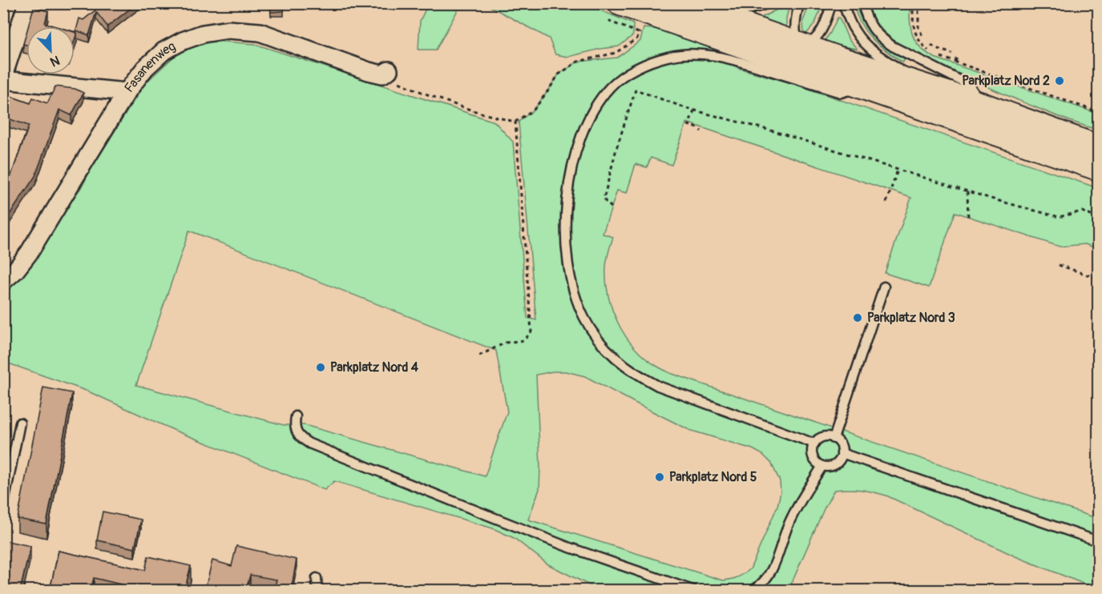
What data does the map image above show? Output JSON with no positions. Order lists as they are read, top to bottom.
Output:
{
  "streets": {
    "street": ["Fasanenweg"]
  },
  "places": [
    "Parkplatz Nord 2",
    "Parkplatz Nord 3",
    "Parkplatz Nord 4",
    "Parkplatz Nord 5"
  ],
  "north": "bottom right"
}
